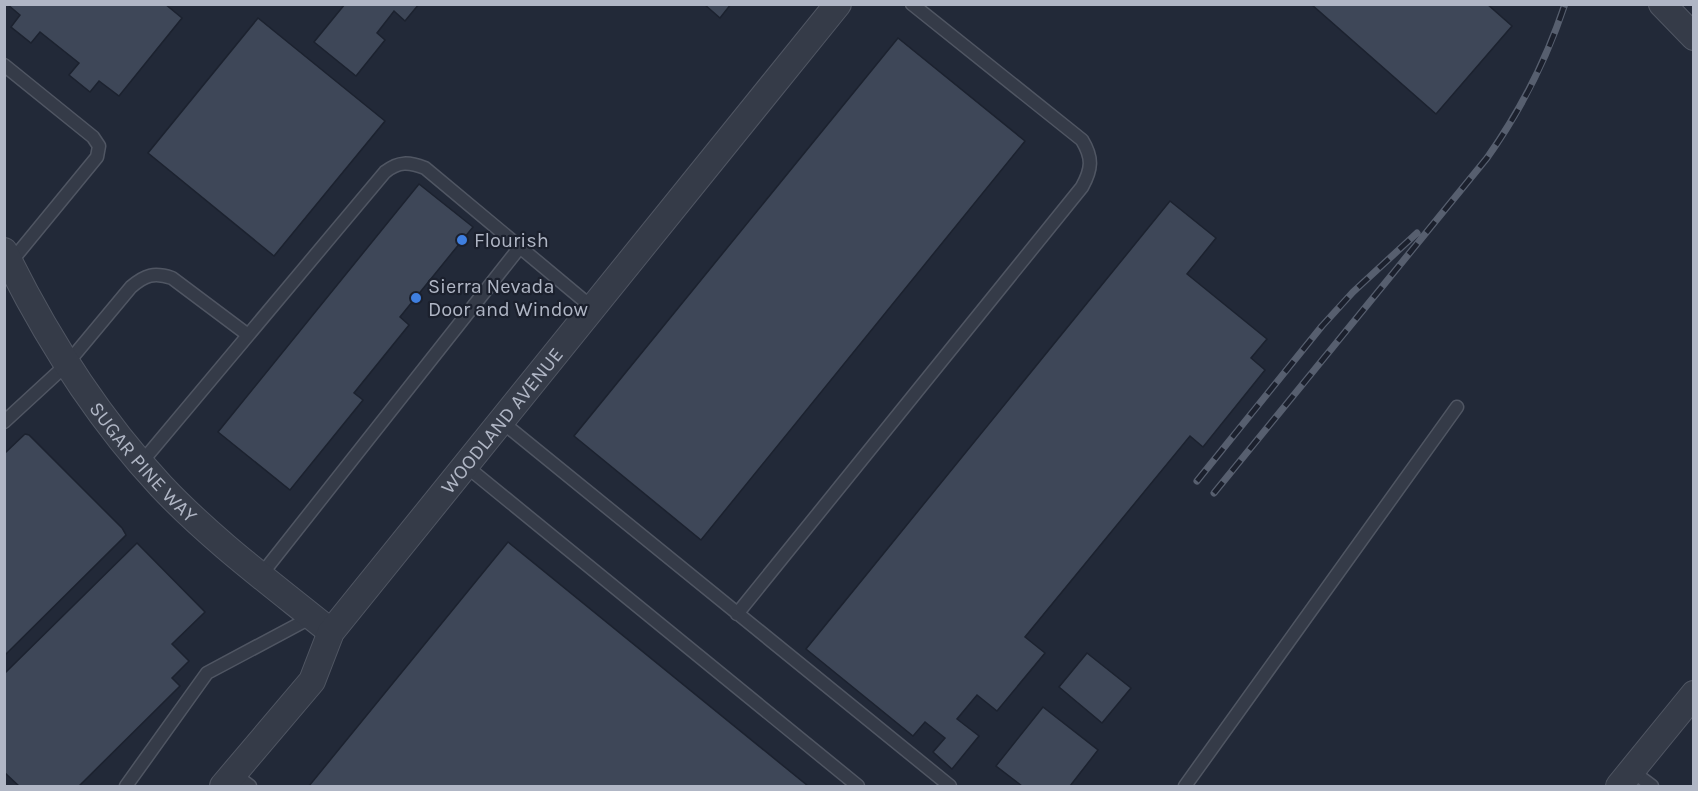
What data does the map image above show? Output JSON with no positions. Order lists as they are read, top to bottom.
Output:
{
  "streets": {
    "street": ["WOODLAND AVENUE", "SUGAR PINE WAY"]
  },
  "crossings": [
    ["WOODLAND AVENUE", "SUGAR PINE WAY"]
  ],
  "places": ["Flourish", "Sierra Nevada Door and Window"]
}
